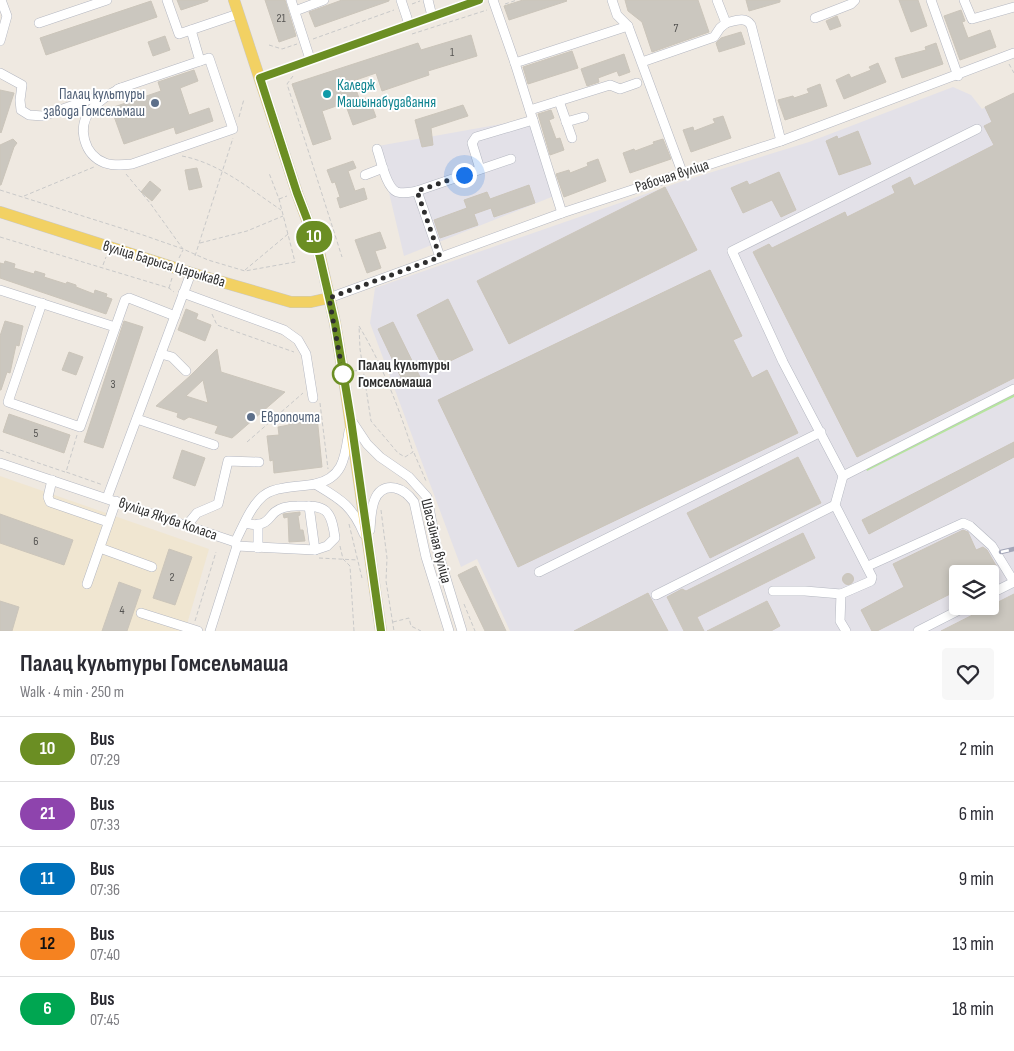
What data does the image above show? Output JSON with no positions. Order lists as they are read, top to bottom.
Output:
{
  "streets": {
    "main road": ["вуліца Барыса Царыкава"],
    "street": ["Рабочая вуліца", "вуліца Якуба Коласа", "Шасэйная вуліца"]
  },
  "crossings": [
    ["Рабочая вуліца", "вуліца Барыса Царыкава"],
    ["вуліца Якуба Коласа", "Шасэйная вуліца"]
  ],
  "places": [
    "Каледж Машынабудавання",
    "Палац культуры завода Гомсельмаш",
    "Палац культуры Гомсельмаша",
    "Европочта"
  ],
  "lines": ["bus line 10"],
  "house_numbers": [
    "21",
    "7",
    "1",
    "3",
    "5",
    "6",
    "2",
    "4"
  ],
  "page": {
    "on_map": "10",
    "heading": ["Палац культуры Гомсельмаша", "Walk · 4 min · 250 m"],
    "list": [
      {
        "mark": "10",
        "name": "Bus",
        "note": "07:29",
        "value": "2 min"
      },
      {
        "mark": "21",
        "name": "Bus",
        "note": "07:33",
        "value": "6 min"
      },
      {
        "mark": "11",
        "name": "Bus",
        "note": "07:36",
        "value": "9 min"
      },
      {
        "mark": "12",
        "name": "Bus",
        "note": "07:40",
        "value": "13 min"
      },
      {
        "mark": "6",
        "name": "Bus",
        "note": "07:45",
        "value": "18 min"
      }
    ]
  }
}
